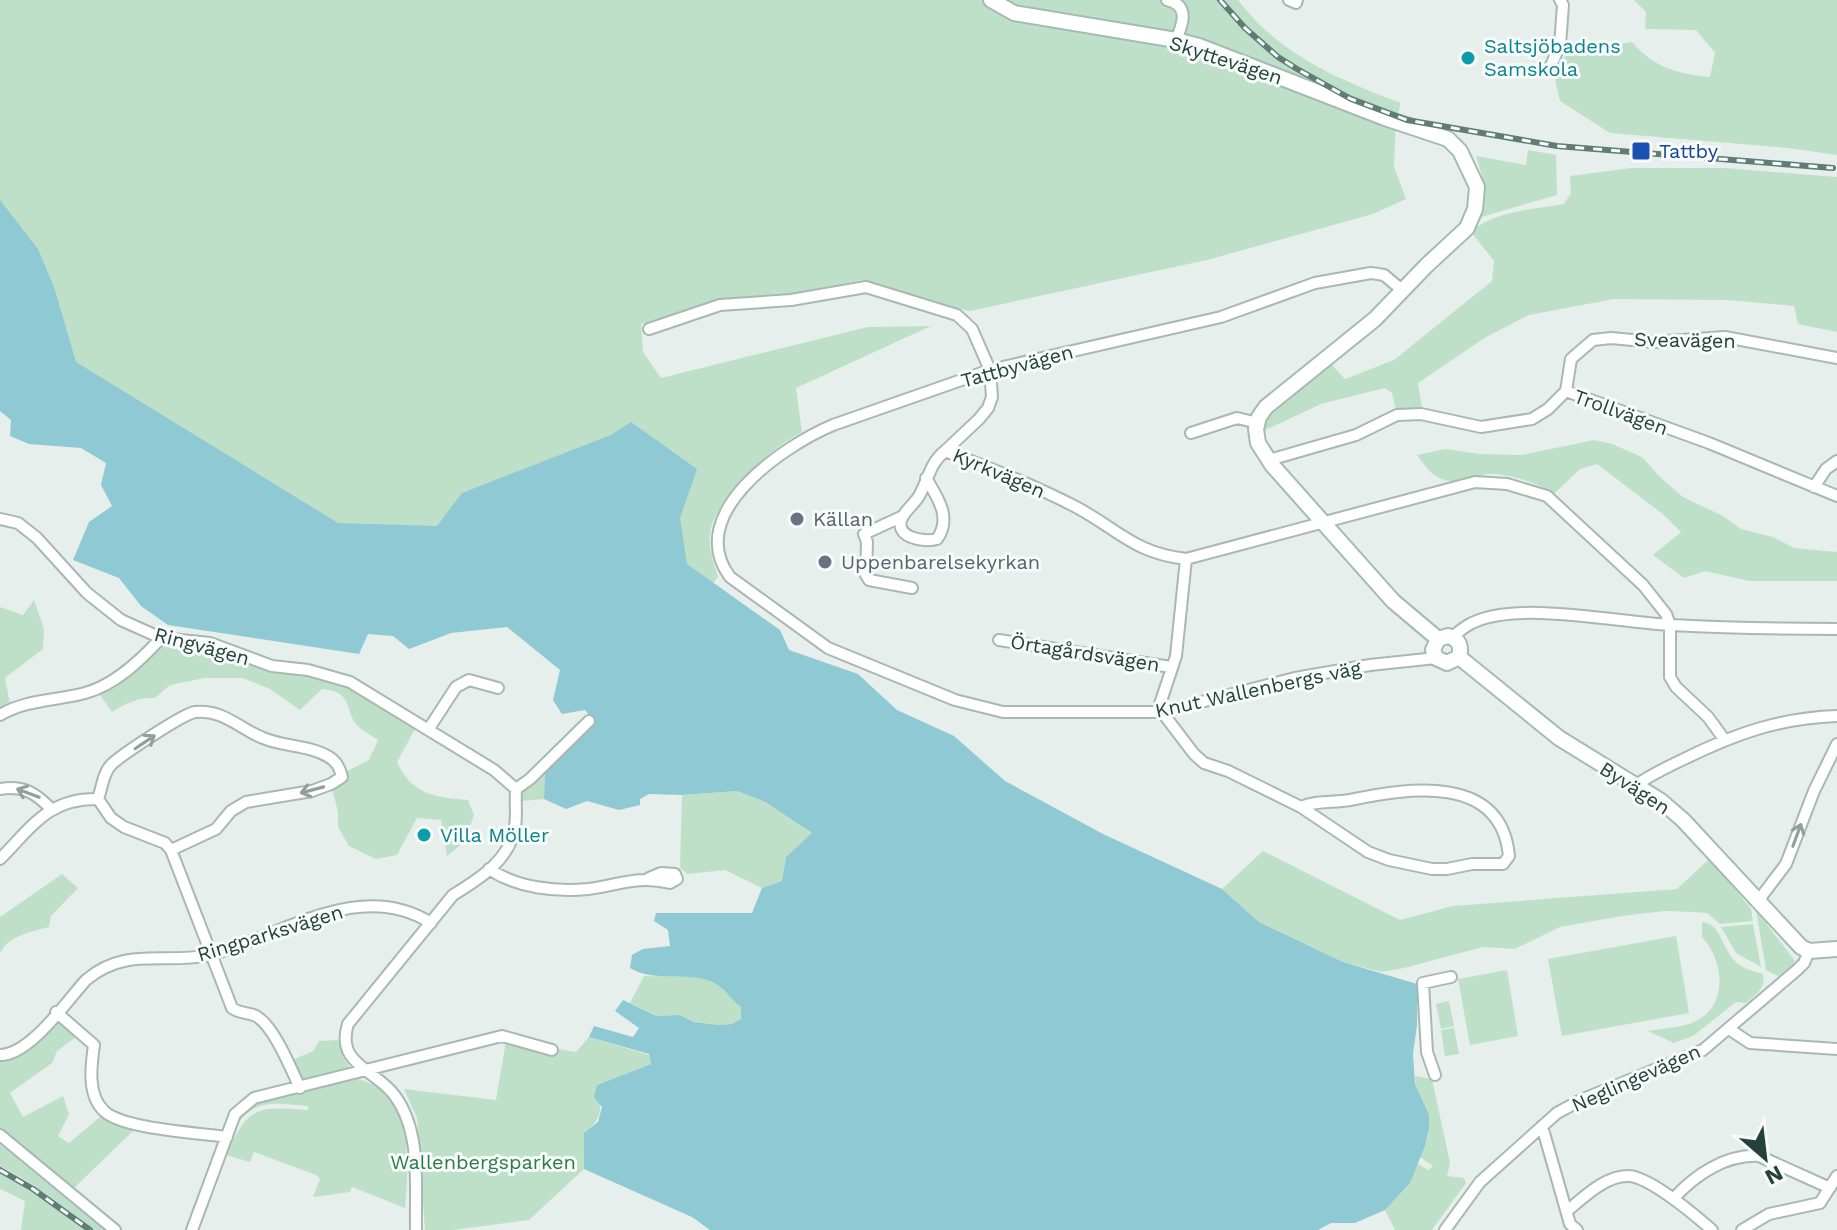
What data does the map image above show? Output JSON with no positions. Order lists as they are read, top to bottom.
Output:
{
  "streets": {
    "street": [
      "Skyttevägen",
      "Sveavägen",
      "Tattbyvägen",
      "Trollvägen",
      "Kyrkvägen",
      "Ringvägen",
      "Örtagårdsvägen",
      "Knut Wallenbergs väg",
      "Byvägen",
      "Ringparksvägen",
      "Neglingevägen"
    ]
  },
  "crossings": [
    ["Skyttevägen", "Tattbyvägen"],
    ["Sveavägen", "Trollvägen"],
    ["Tattbyvägen", "Kyrkvägen"],
    ["Tattbyvägen", "Knut Wallenbergs väg"],
    ["Knut Wallenbergs väg", "Byvägen"],
    ["Byvägen", "Neglingevägen"]
  ],
  "parks": ["Wallenbergsparken"],
  "places": {
    "other": [
      "Saltsjöbadens Samskola",
      "Källan",
      "Uppenbarelsekyrkan",
      "Villa Möller"
    ],
    "transit": ["Tattby"]
  },
  "north": "bottom right"
}
